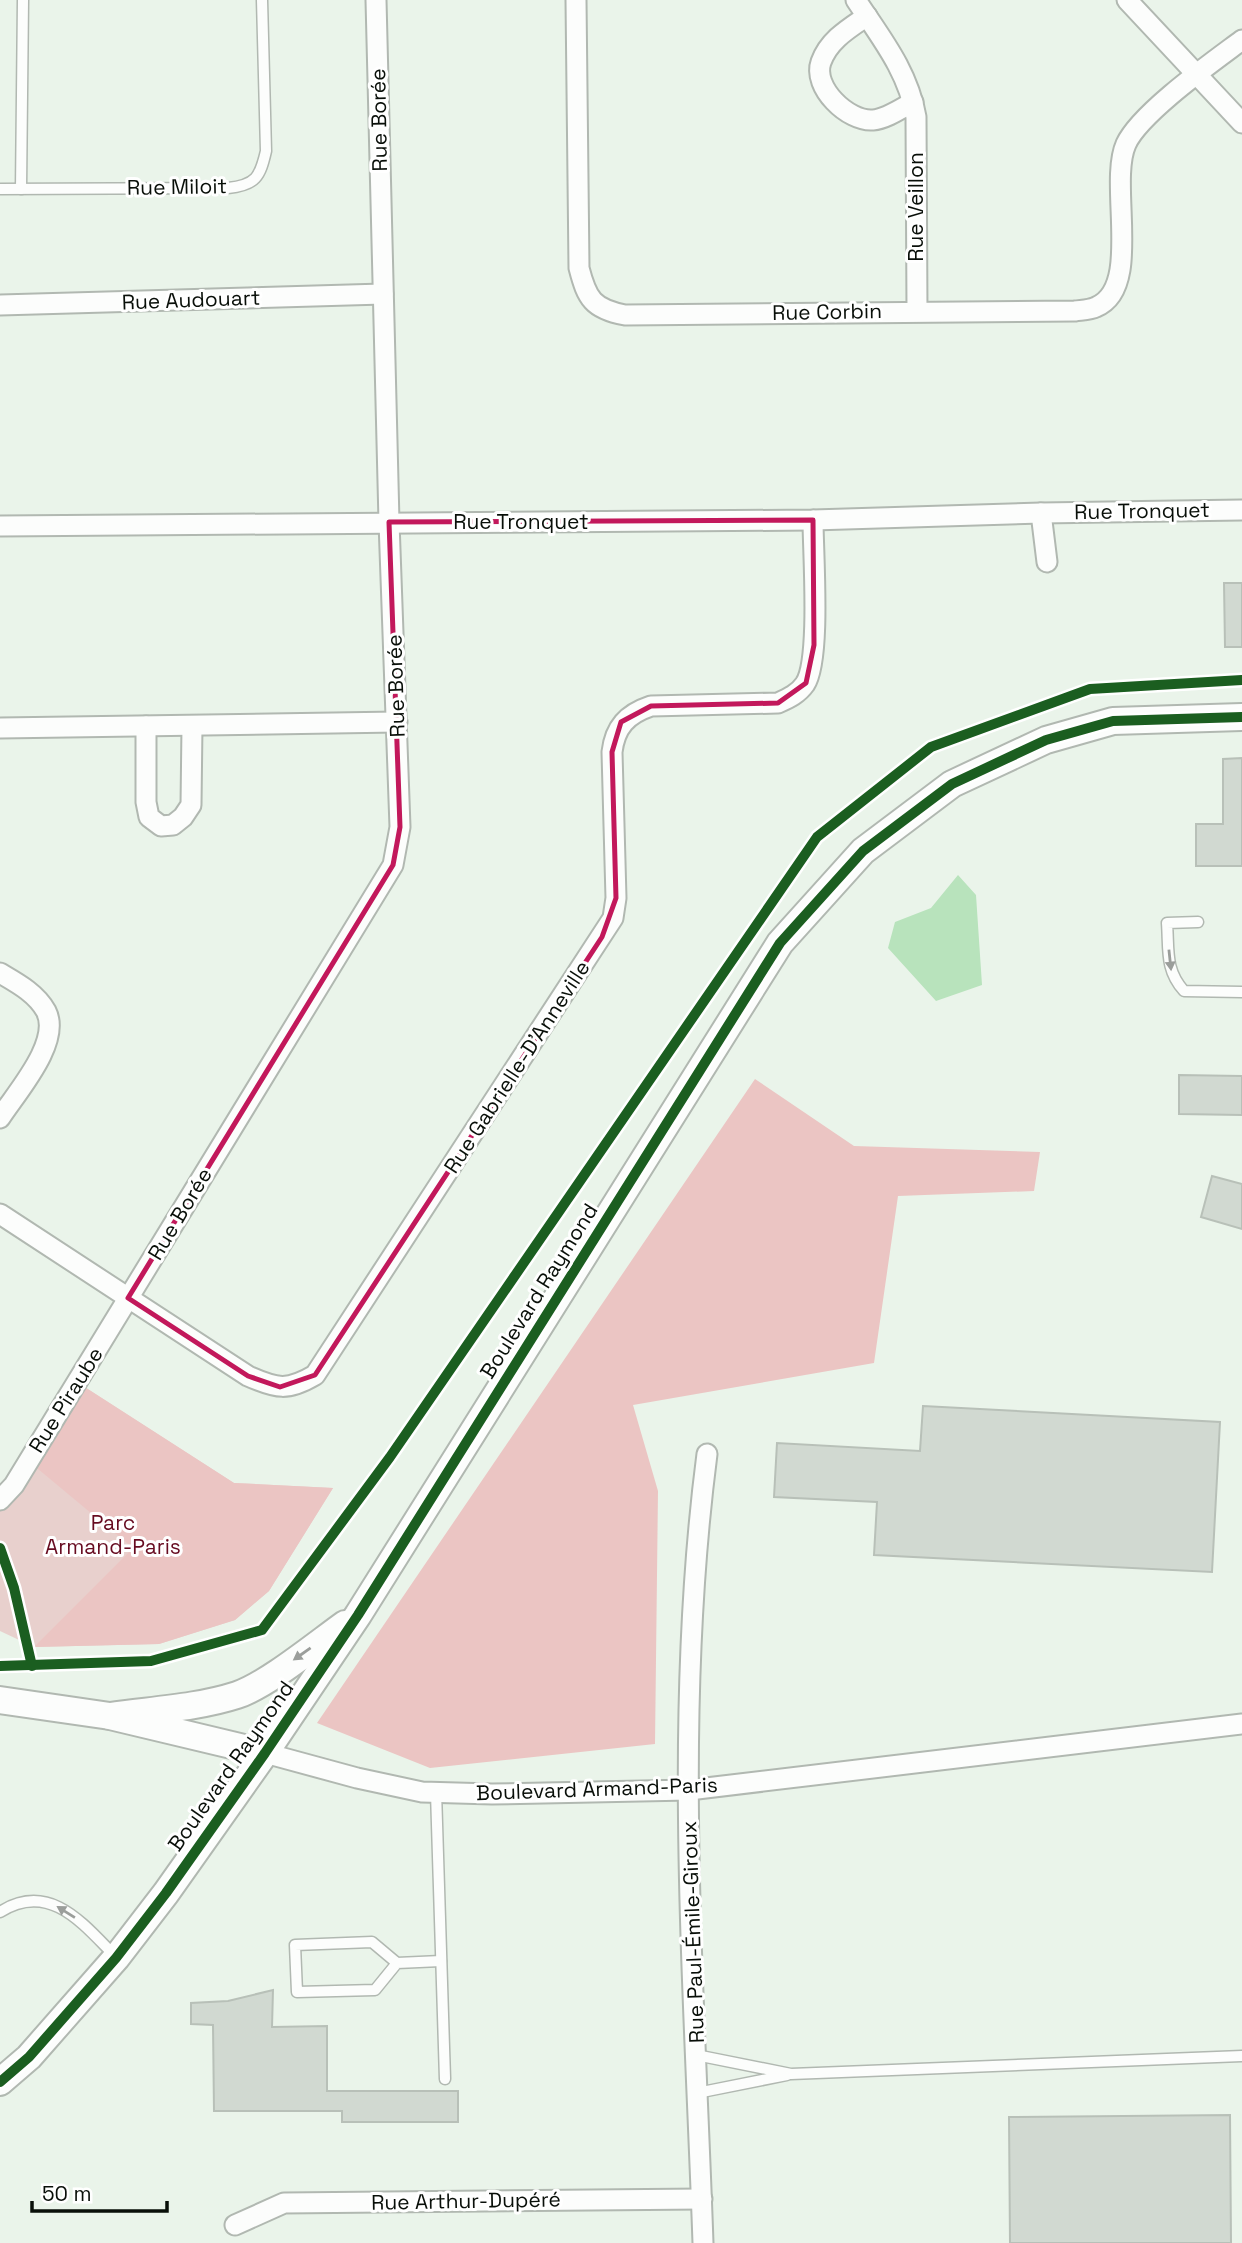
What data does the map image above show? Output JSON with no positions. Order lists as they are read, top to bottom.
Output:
{
  "streets": {
    "street": [
      "Rue Borée",
      "Rue Veillon",
      "Rue Audouart",
      "Rue Corbin",
      "Rue Tronquet",
      "Rue Gabrielle-D'Anneville",
      "Boulevard Raymond",
      "Rue Piraube",
      "Boulevard Armand-Paris",
      "Rue Paul-Émile-Giroux",
      "Rue Arthur-Dupéré"
    ],
    "lane": ["Rue Miloit"]
  },
  "crossings": [
    ["Rue Borée", "Rue Audouart"],
    ["Rue Borée", "Rue Tronquet"],
    ["Rue Borée", "Rue Gabrielle-D'Anneville"],
    ["Rue Borée", "Rue Piraube"],
    ["Rue Veillon", "Rue Corbin"],
    ["Rue Tronquet", "Rue Gabrielle-D'Anneville"],
    ["Rue Gabrielle-D'Anneville", "Rue Piraube"],
    ["Boulevard Raymond", "Boulevard Armand-Paris"],
    ["Boulevard Armand-Paris", "Rue Paul-Émile-Giroux"],
    ["Rue Paul-Émile-Giroux", "Rue Arthur-Dupéré"]
  ],
  "parks": ["Parc Armand-Paris"],
  "scale_bar": "50 m"
}
